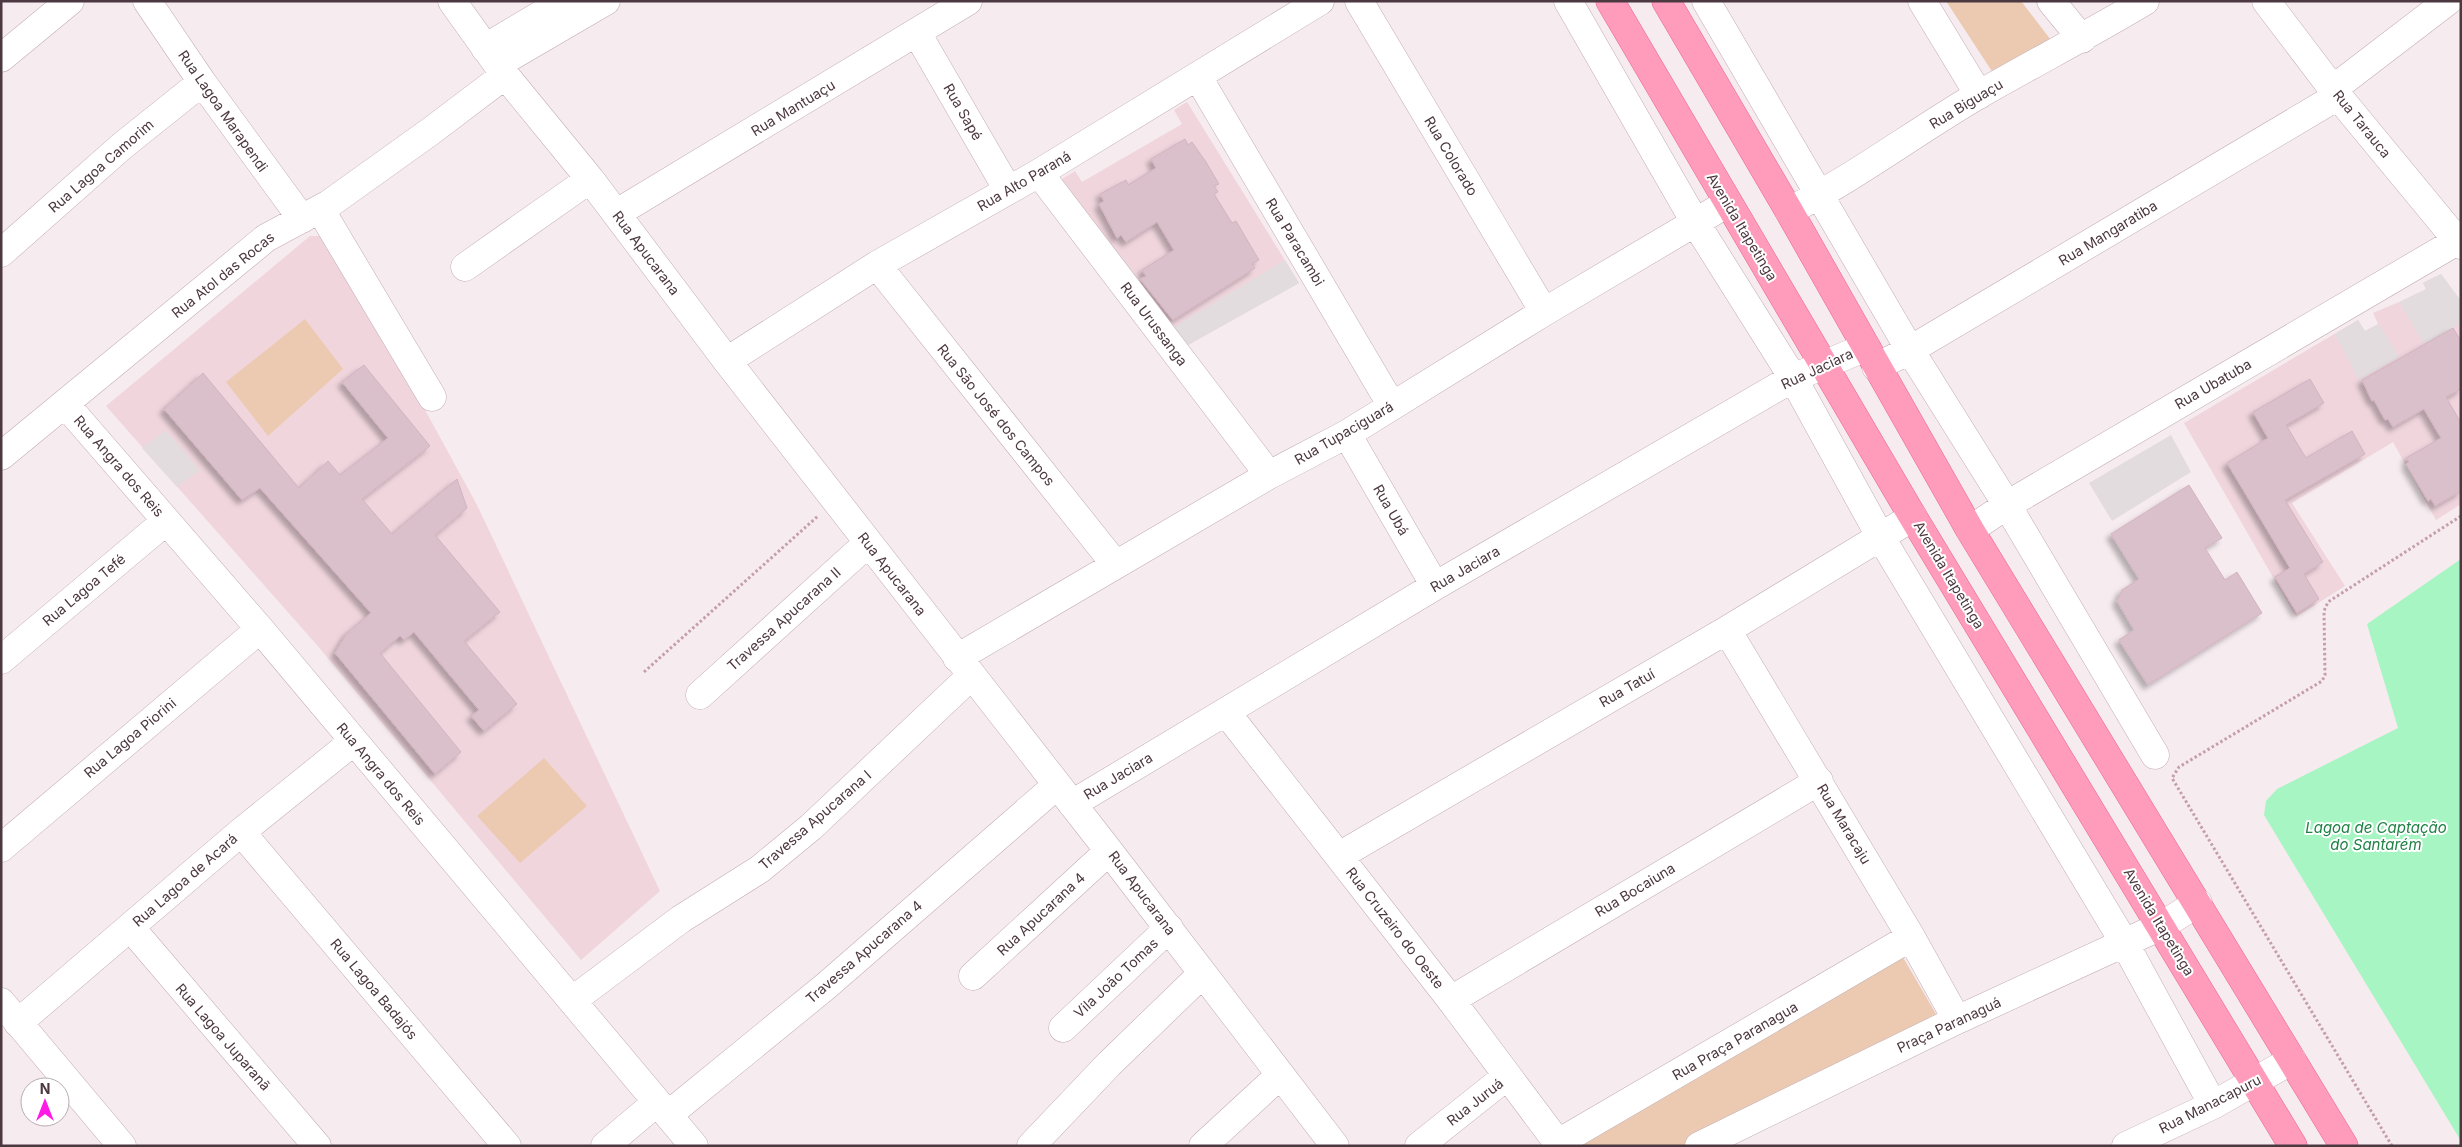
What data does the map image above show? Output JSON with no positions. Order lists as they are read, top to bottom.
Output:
{
  "streets": {
    "main road": ["Avenida Itapetinga"],
    "street": [
      "Rua Biguaçu",
      "Rua Mantuaçu",
      "Rua Lagoa Marapendi",
      "Rua Sapé",
      "Rua Tarauca",
      "Rua Colorado",
      "Rua Lagoa Camorim",
      "Rua Alto Paraná",
      "Rua Mangaratiba",
      "Rua Paracambi",
      "Rua Apucarana",
      "Rua Atol das Rocas",
      "Rua Urussanga",
      "Rua Jaciara",
      "Rua Ubatuba",
      "Rua São José dos Campos",
      "Rua Tupaciguará",
      "Rua Angra dos Reis",
      "Rua Ubá",
      "Rua Lagoa Tefé",
      "Travessa Apucarana II",
      "Rua Tatuí",
      "Rua Lagoa Piorini",
      "Travessa Apucarana I",
      "Rua Maracaju",
      "Rua Lagoa de Acará",
      "Rua Bocaiuna",
      "Rua Apucarana 4",
      "Rua Cruzeiro do Oeste",
      "Travessa Apucarana 4",
      "Vila João Tomas",
      "Rua Lagoa Badajós",
      "Praça Paranaguá",
      "Rua Lagoa Juparanã",
      "Rua Praça Paranagua",
      "Rua Juruá",
      "Rua Manacapuru"
    ]
  },
  "crossings": [
    ["Rua Mantuaçu", "Rua Sapé"],
    ["Rua Mantuaçu", "Rua Apucarana"],
    ["Rua Lagoa Marapendi", "Rua Lagoa Camorim"],
    ["Rua Lagoa Marapendi", "Rua Atol das Rocas"],
    ["Rua Sapé", "Rua Alto Paraná"],
    ["Rua Tarauca", "Rua Mangaratiba"],
    ["Rua Tarauca", "Rua Ubatuba"],
    ["Rua Colorado", "Rua Tupaciguará"],
    ["Rua Alto Paraná", "Rua Paracambi"],
    ["Rua Alto Paraná", "Rua Apucarana"],
    ["Rua Alto Paraná", "Rua Urussanga"],
    ["Rua Alto Paraná", "Rua São José dos Campos"],
    ["Avenida Itapetinga", "Rua Jaciara"],
    ["Avenida Itapetinga", "Rua Tupaciguará"],
    ["Avenida Itapetinga", "Rua Tatuí"],
    ["Avenida Itapetinga", "Praça Paranaguá"],
    ["Avenida Itapetinga", "Rua Manacapuru"],
    ["Rua Mangaratiba", "Rua Jaciara"],
    ["Rua Paracambi", "Rua Tupaciguará"],
    ["Rua Apucarana", "Rua Atol das Rocas"],
    ["Rua Apucarana", "Rua Jaciara"],
    ["Rua Apucarana", "Rua Tupaciguará"],
    ["Rua Apucarana", "Travessa Apucarana II"],
    ["Rua Apucarana", "Travessa Apucarana I"],
    ["Rua Apucarana", "Rua Apucarana 4"],
    ["Rua Apucarana", "Travessa Apucarana 4"],
    ["Rua Apucarana", "Vila João Tomas"],
    ["Rua Atol das Rocas", "Rua Angra dos Reis"],
    ["Rua Urussanga", "Rua Tupaciguará"],
    ["Rua Jaciara", "Rua Ubá"],
    ["Rua Jaciara", "Rua Cruzeiro do Oeste"],
    ["Rua Jaciara", "Travessa Apucarana 4"],
    ["Rua São José dos Campos", "Rua Tupaciguará"],
    ["Rua Tupaciguará", "Rua Ubá"],
    ["Rua Tupaciguará", "Travessa Apucarana I"],
    ["Rua Angra dos Reis", "Rua Lagoa Tefé"],
    ["Rua Angra dos Reis", "Rua Lagoa Piorini"],
    ["Rua Angra dos Reis", "Travessa Apucarana I"],
    ["Rua Angra dos Reis", "Rua Lagoa de Acará"],
    ["Rua Angra dos Reis", "Travessa Apucarana 4"],
    ["Rua Tatuí", "Rua Maracaju"],
    ["Rua Tatuí", "Rua Cruzeiro do Oeste"],
    ["Rua Maracaju", "Rua Bocaiuna"],
    ["Rua Maracaju", "Praça Paranaguá"],
    ["Rua Maracaju", "Rua Praça Paranagua"],
    ["Rua Lagoa de Acará", "Rua Lagoa Badajós"],
    ["Rua Lagoa de Acará", "Rua Lagoa Juparanã"],
    ["Rua Bocaiuna", "Rua Cruzeiro do Oeste"],
    ["Rua Cruzeiro do Oeste", "Rua Praça Paranagua"],
    ["Rua Cruzeiro do Oeste", "Rua Juruá"]
  ],
  "water": ["Lagoa de Captação do Santarém"],
  "north": "top"
}
